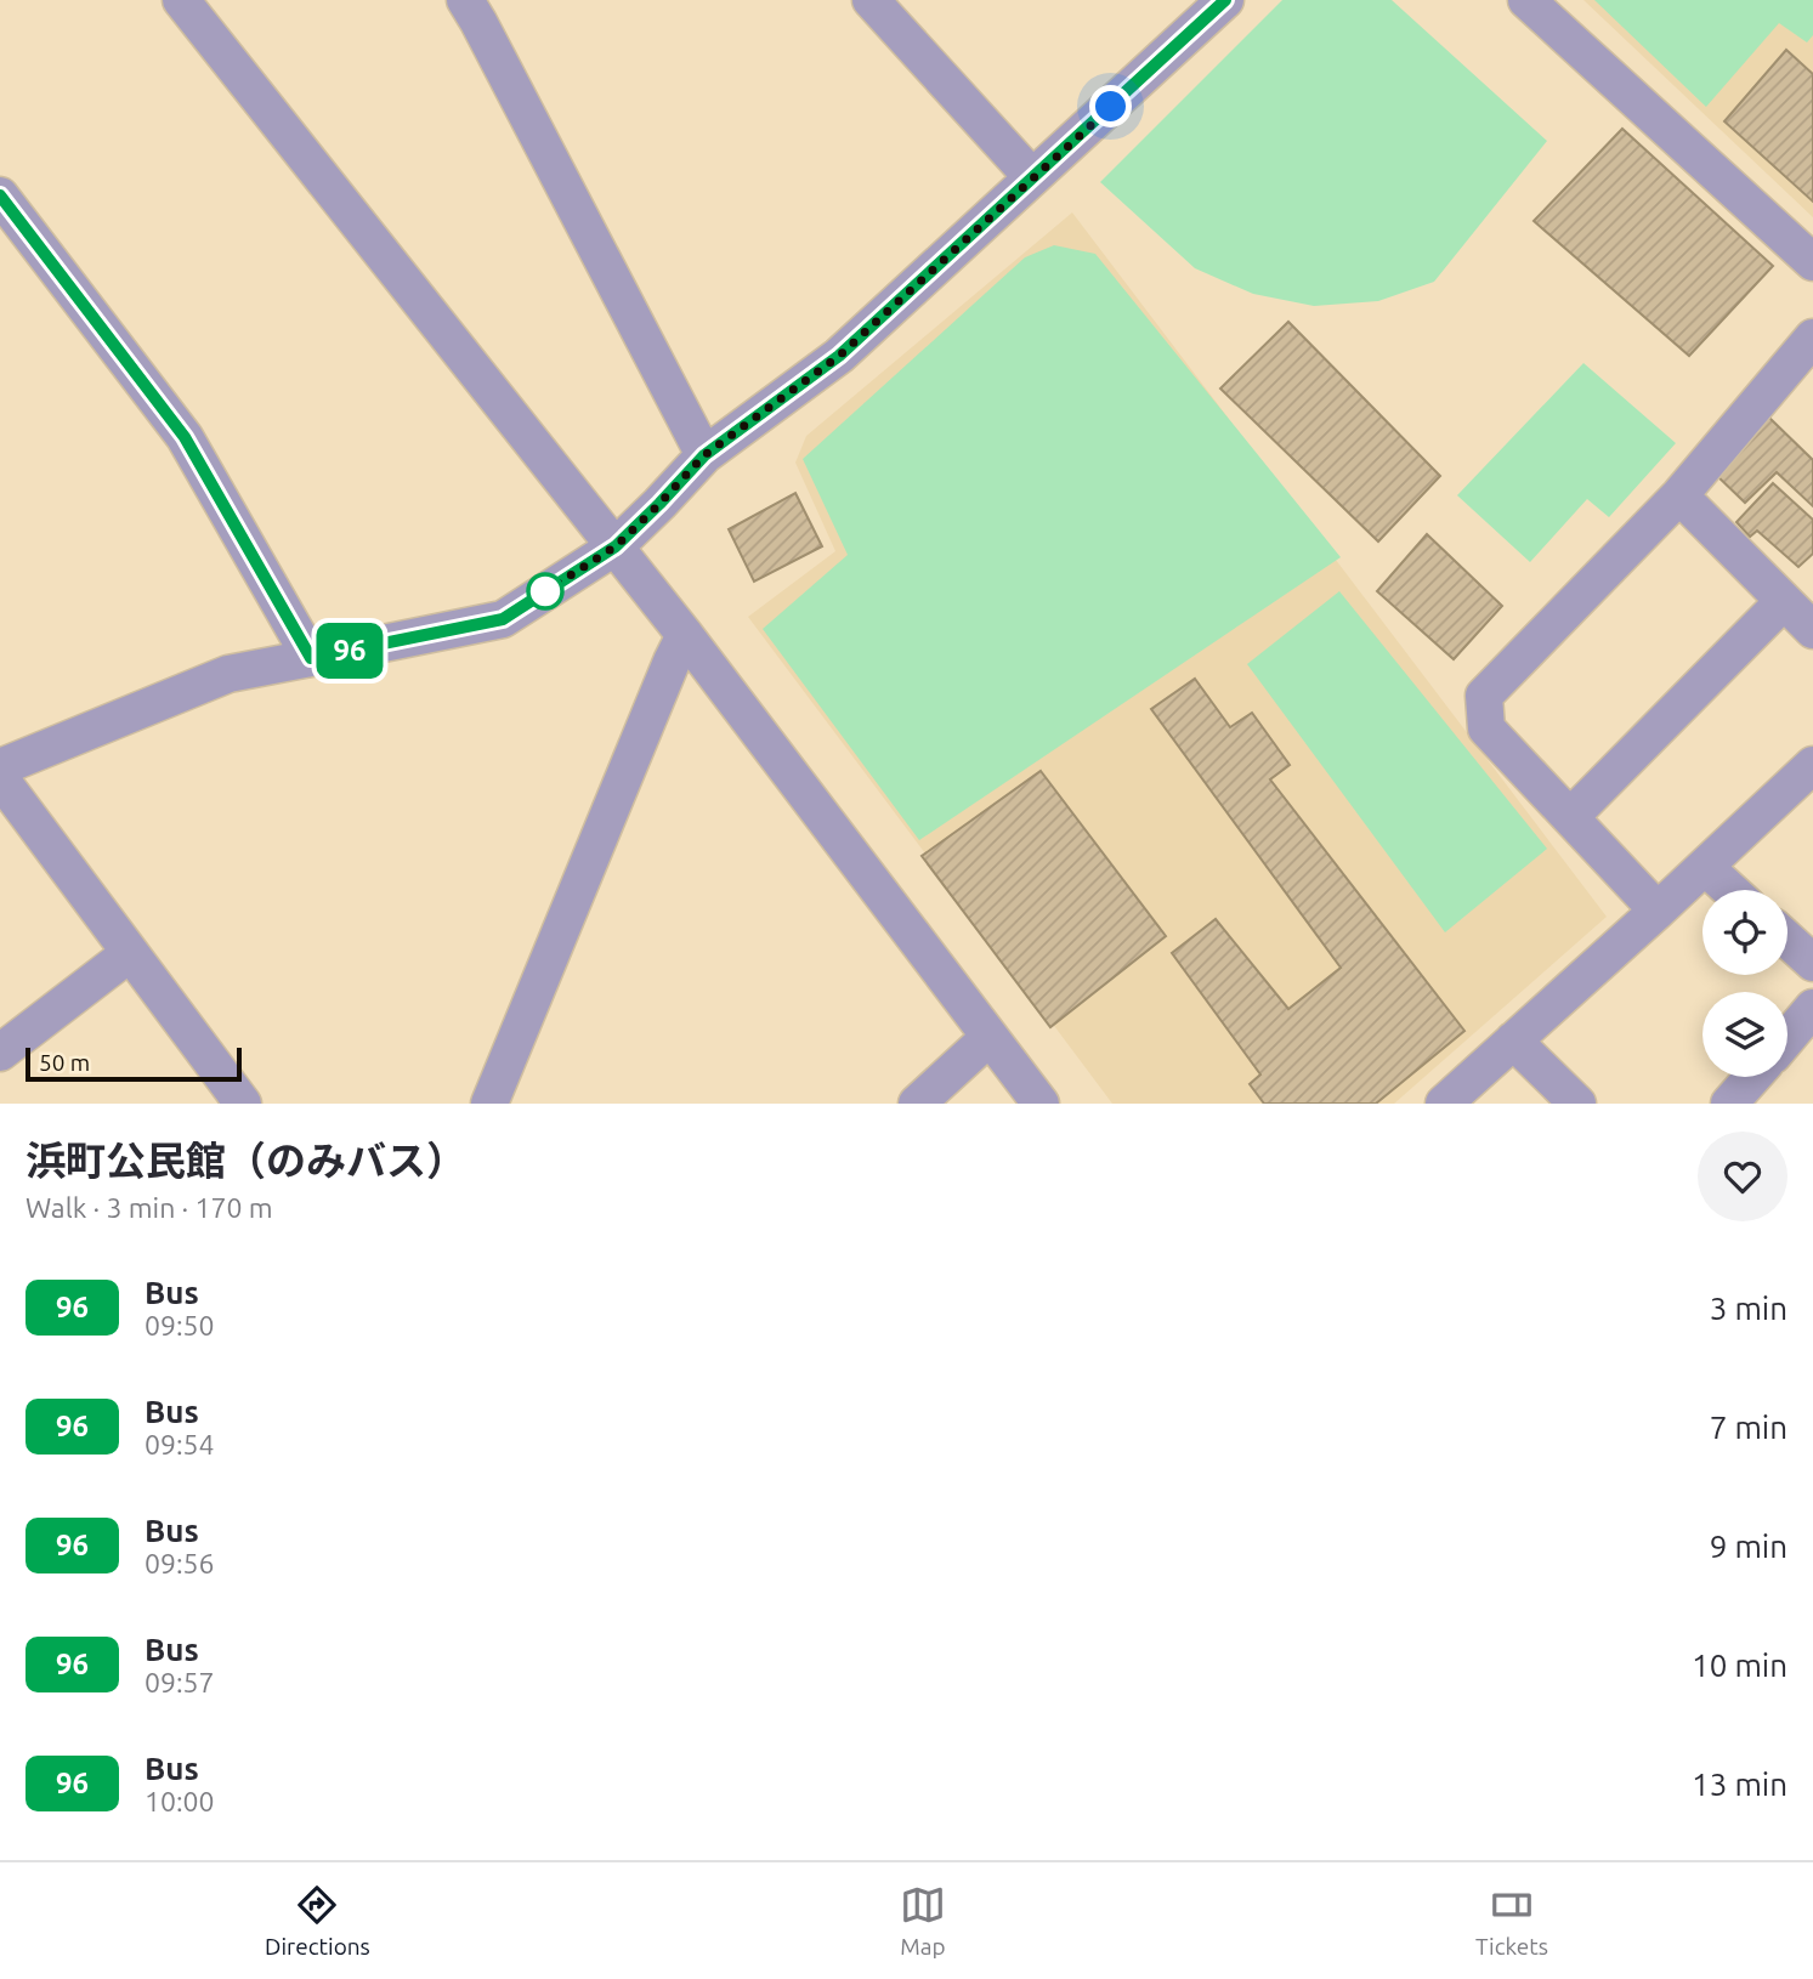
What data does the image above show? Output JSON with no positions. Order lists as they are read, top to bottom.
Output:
{
  "lines": ["bus line 96"],
  "scale_bar": "50 m",
  "page": {
    "on_map": "96",
    "scale": "50 m",
    "heading": ["浜町公民館（のみバス）", "Walk · 3 min · 170 m"],
    "list": [
      {
        "mark": "96",
        "name": "Bus",
        "note": "09:50",
        "value": "3 min"
      },
      {
        "mark": "96",
        "name": "Bus",
        "note": "09:54",
        "value": "7 min"
      },
      {
        "mark": "96",
        "name": "Bus",
        "note": "09:56",
        "value": "9 min"
      },
      {
        "mark": "96",
        "name": "Bus",
        "note": "09:57",
        "value": "10 min"
      },
      {
        "mark": "96",
        "name": "Bus",
        "note": "10:00",
        "value": "13 min"
      }
    ],
    "tabs": ["Directions", "Map", "Tickets"]
  }
}
